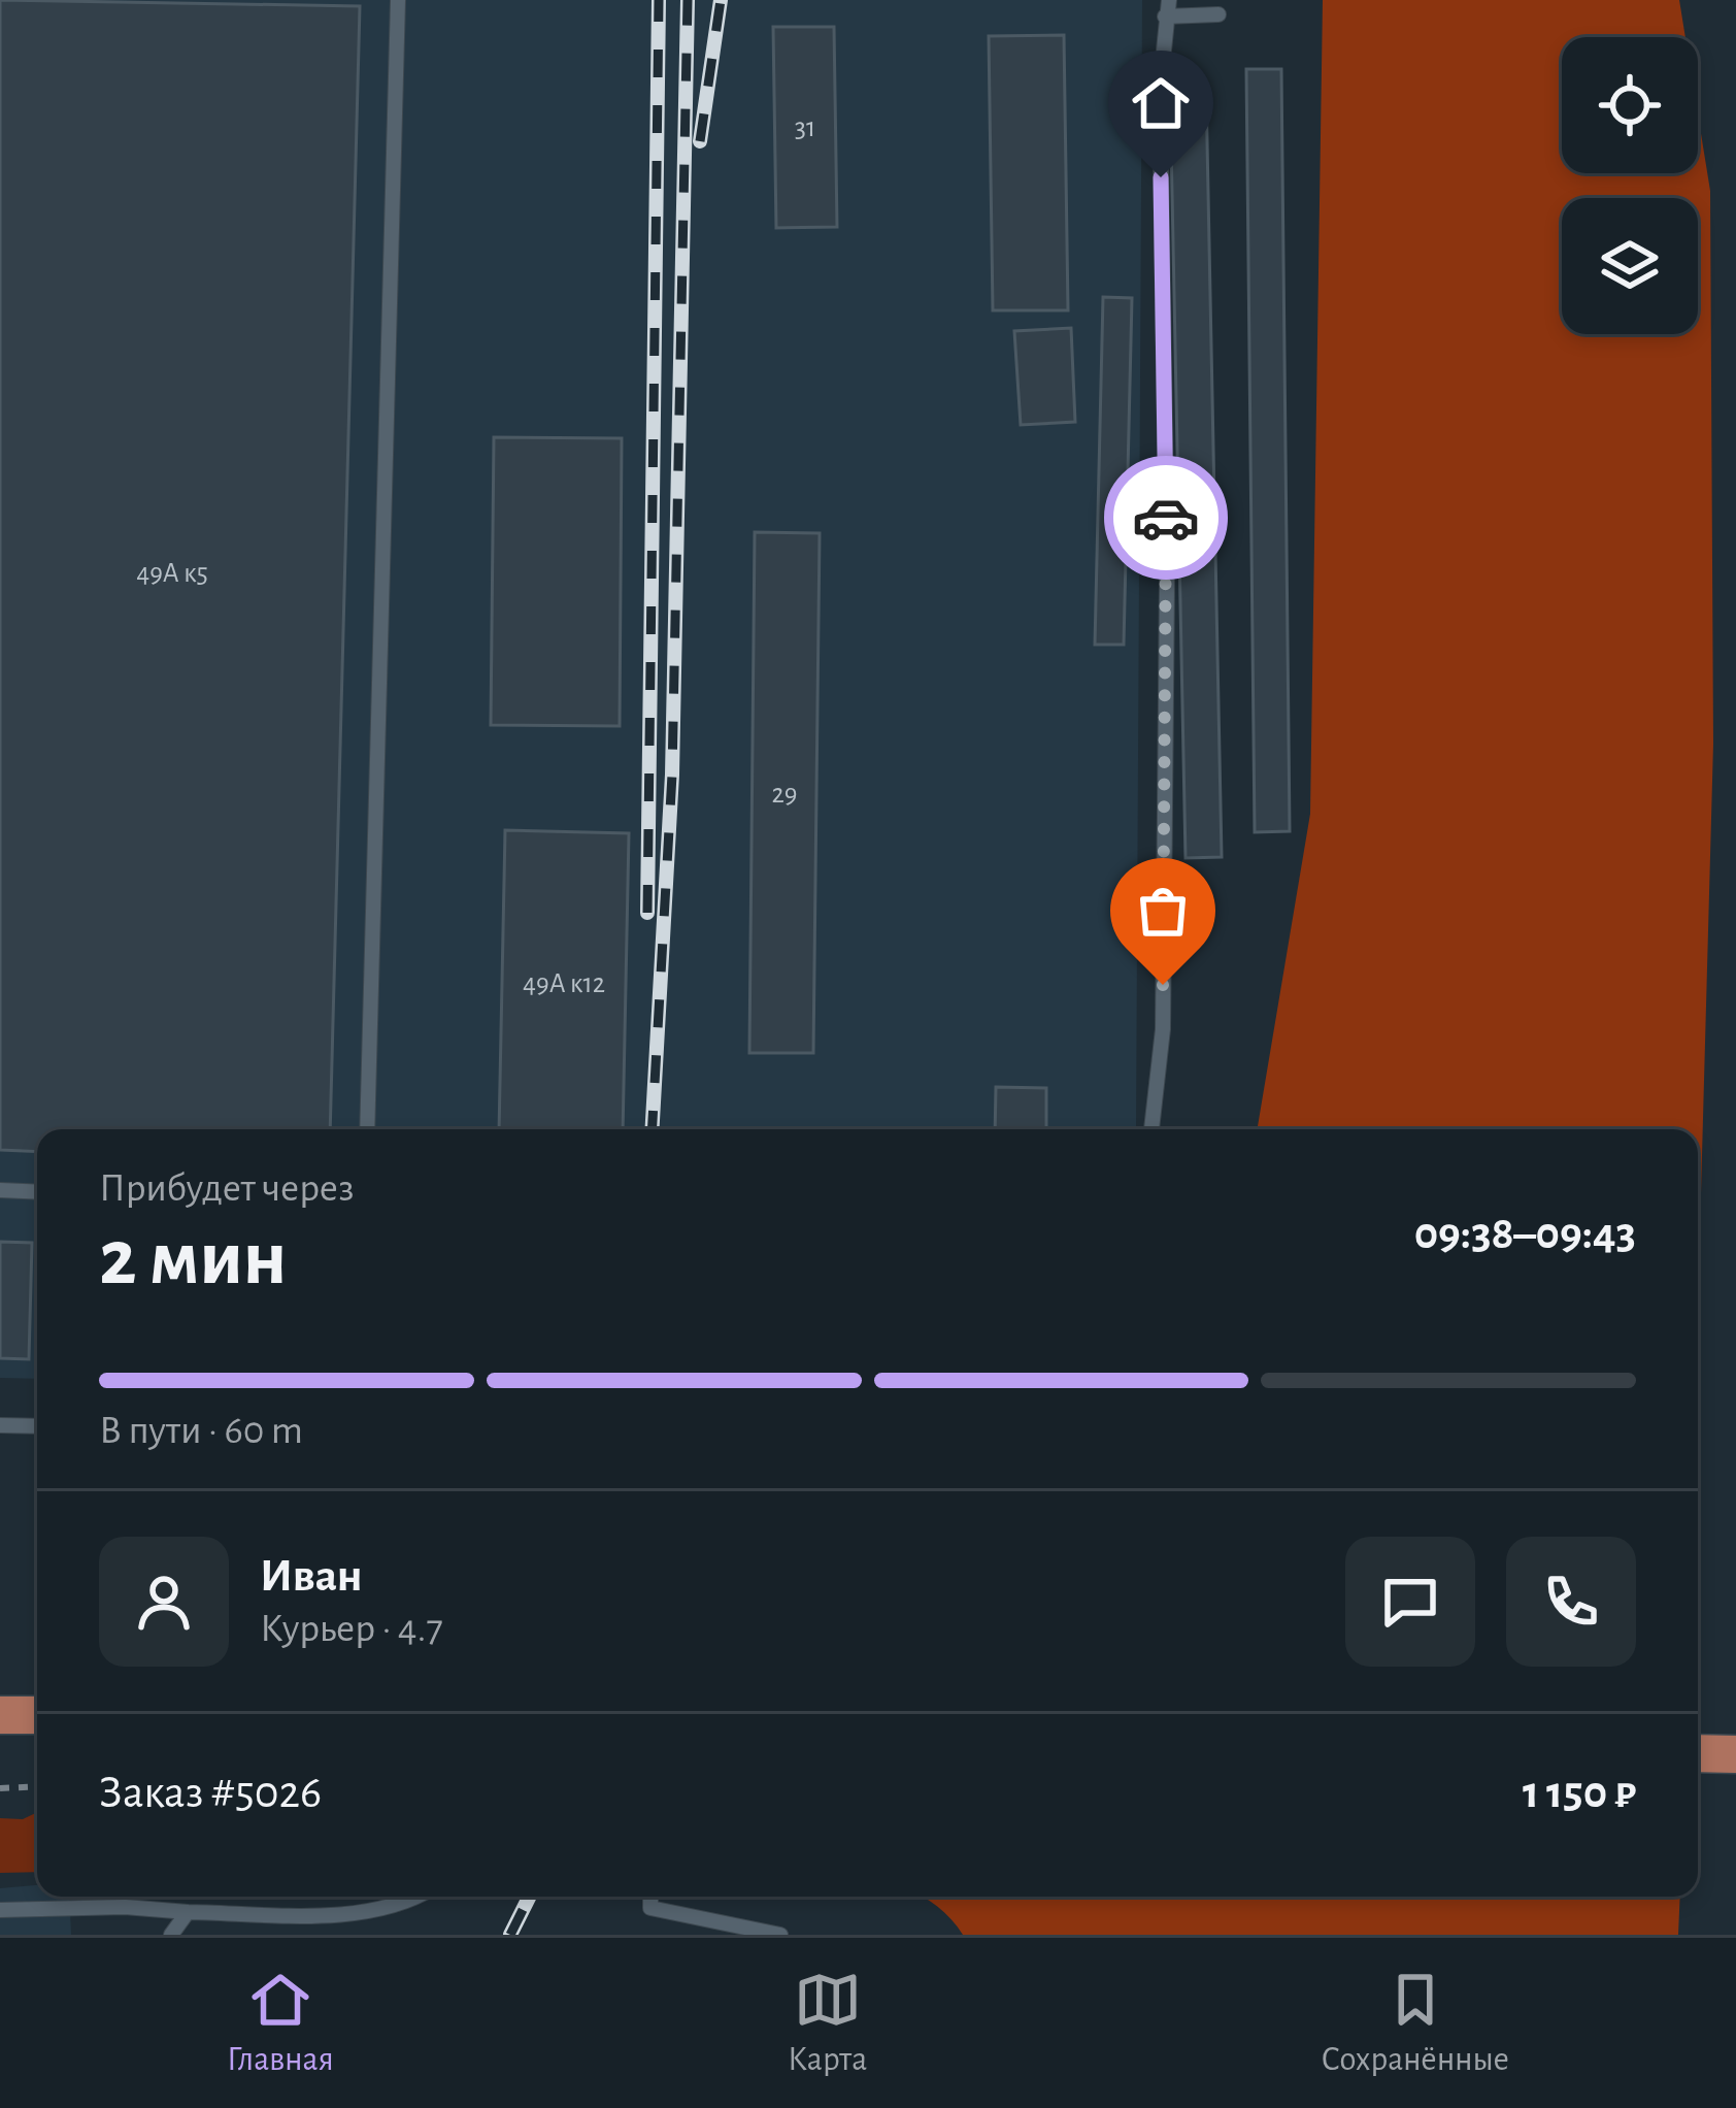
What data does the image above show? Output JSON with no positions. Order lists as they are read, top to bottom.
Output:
{
  "house_numbers": [
    "31",
    "49А к5",
    "29",
    "49А к12"
  ],
  "page": {
    "heading": ["2 мин", "Прибудет через", "09:38–09:43"],
    "panel": [
      "Иван",
      "Курьер · 4.7",
      "Заказ #5026",
      "1 150 ₽"
    ],
    "bar": "В пути · 60 m",
    "tabs": ["Главная", "Карта", "Сохранённые"]
  }
}
